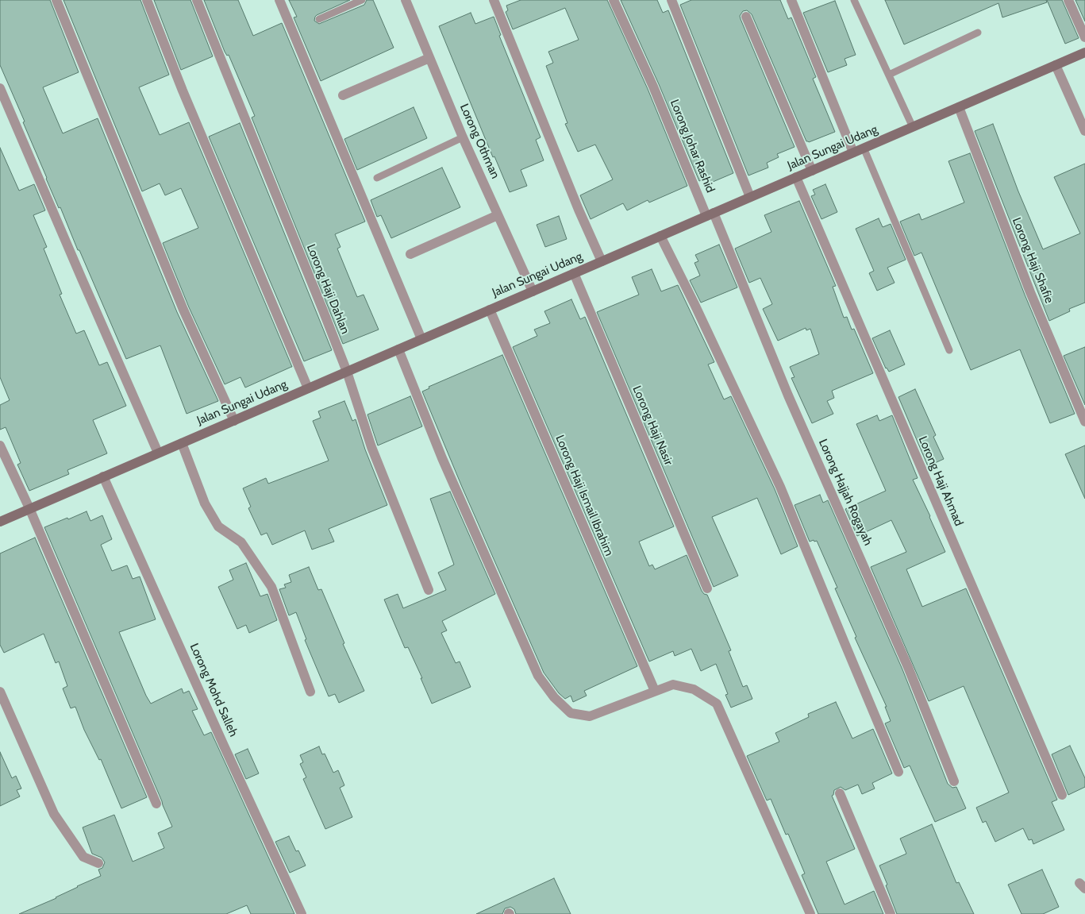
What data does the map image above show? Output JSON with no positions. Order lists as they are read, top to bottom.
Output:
{
  "streets": {
    "street": [
      "Lorong Othman",
      "Lorong Johar Rashid",
      "Jalan Sungai Udang",
      "Lorong Haji Shafie",
      "Lorong Haji Dahlan",
      "Lorong Haji Nasir",
      "Lorong Haji Ahmad",
      "Lorong Hajjah Rogayah",
      "Lorong Haji Ismail Ibrahim",
      "Lorong Mohd Salleh"
    ]
  },
  "crossings": [
    ["Lorong Othman", "Jalan Sungai Udang"],
    ["Lorong Johar Rashid", "Jalan Sungai Udang"],
    ["Lorong Johar Rashid", "Lorong Hajjah Rogayah"],
    ["Jalan Sungai Udang", "Lorong Haji Shafie"],
    ["Jalan Sungai Udang", "Lorong Haji Dahlan"],
    ["Jalan Sungai Udang", "Lorong Haji Nasir"],
    ["Jalan Sungai Udang", "Lorong Haji Ahmad"],
    ["Jalan Sungai Udang", "Lorong Hajjah Rogayah"],
    ["Jalan Sungai Udang", "Lorong Haji Ismail Ibrahim"],
    ["Jalan Sungai Udang", "Lorong Mohd Salleh"]
  ]
}
